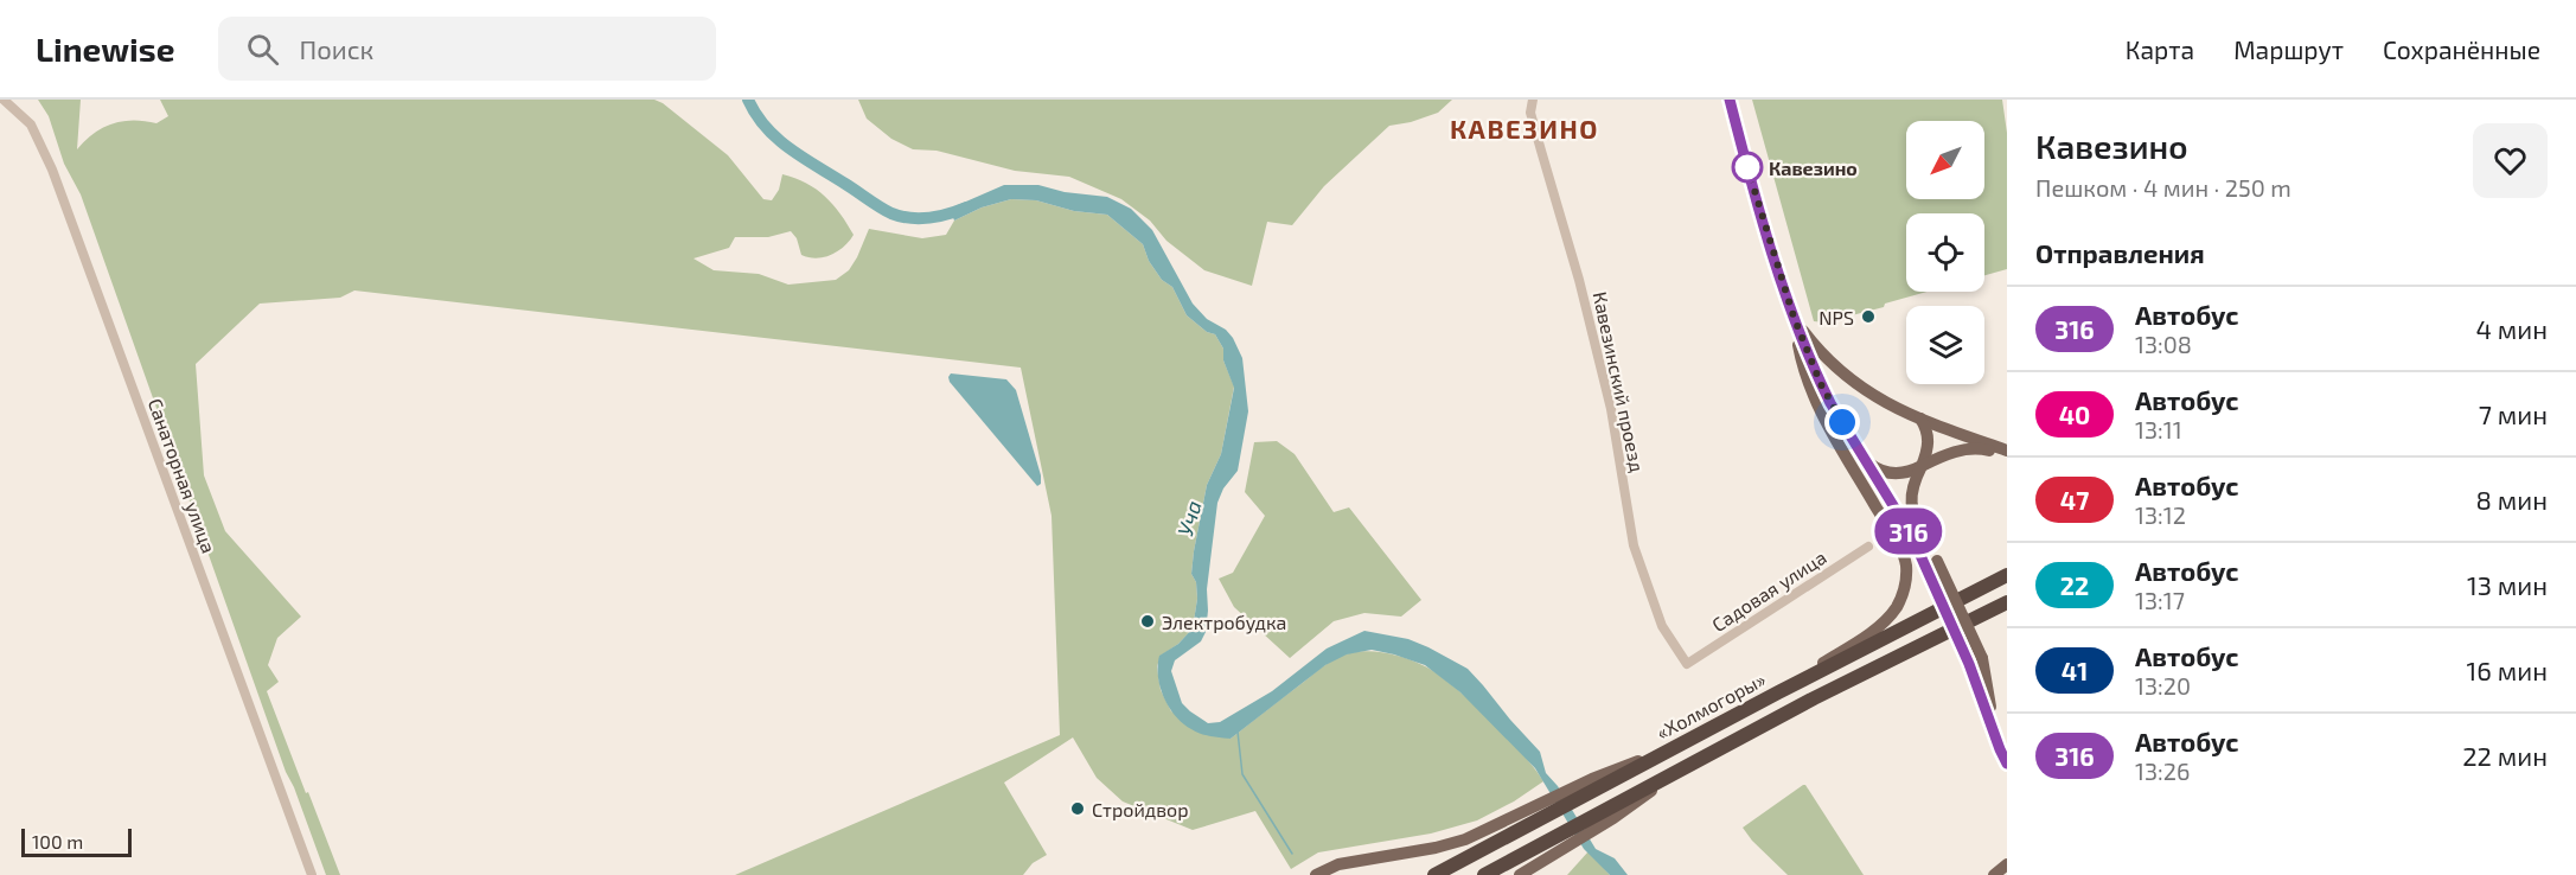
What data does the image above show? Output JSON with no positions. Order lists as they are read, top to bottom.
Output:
{
  "streets": {
    "highway": ["«Холмогоры»"],
    "street": ["Кавезинский проезд", "Санаторная улица", "Садовая улица"]
  },
  "crossings": [
    ["Кавезинский проезд", "Садовая улица"]
  ],
  "districts": ["КАВЕЗИНО"],
  "water": ["Уча"],
  "places": [
    "Кавезино",
    "NPS",
    "Электробудка",
    "Стройдвор"
  ],
  "lines": ["bus line 316"],
  "scale_bar": "100 m",
  "north": "bottom left",
  "page": {
    "header": "Linewise",
    "search": "Поиск",
    "nav": ["Карта", "Маршрут", "Сохранённые"],
    "on_map": "316",
    "heading": [
      ["Кавезино", "Пешком · 4 мин · 250 m"],
      "Отправления"
    ],
    "list": [
      {
        "mark": "316",
        "name": "Автобус",
        "note": "13:08",
        "value": "4 мин"
      },
      {
        "mark": "40",
        "name": "Автобус",
        "note": "13:11",
        "value": "7 мин"
      },
      {
        "mark": "47",
        "name": "Автобус",
        "note": "13:12",
        "value": "8 мин"
      },
      {
        "mark": "22",
        "name": "Автобус",
        "note": "13:17",
        "value": "13 мин"
      },
      {
        "mark": "41",
        "name": "Автобус",
        "note": "13:20",
        "value": "16 мин"
      },
      {
        "mark": "316",
        "name": "Автобус",
        "note": "13:26",
        "value": "22 мин"
      }
    ],
    "scale": "100 m"
  }
}
